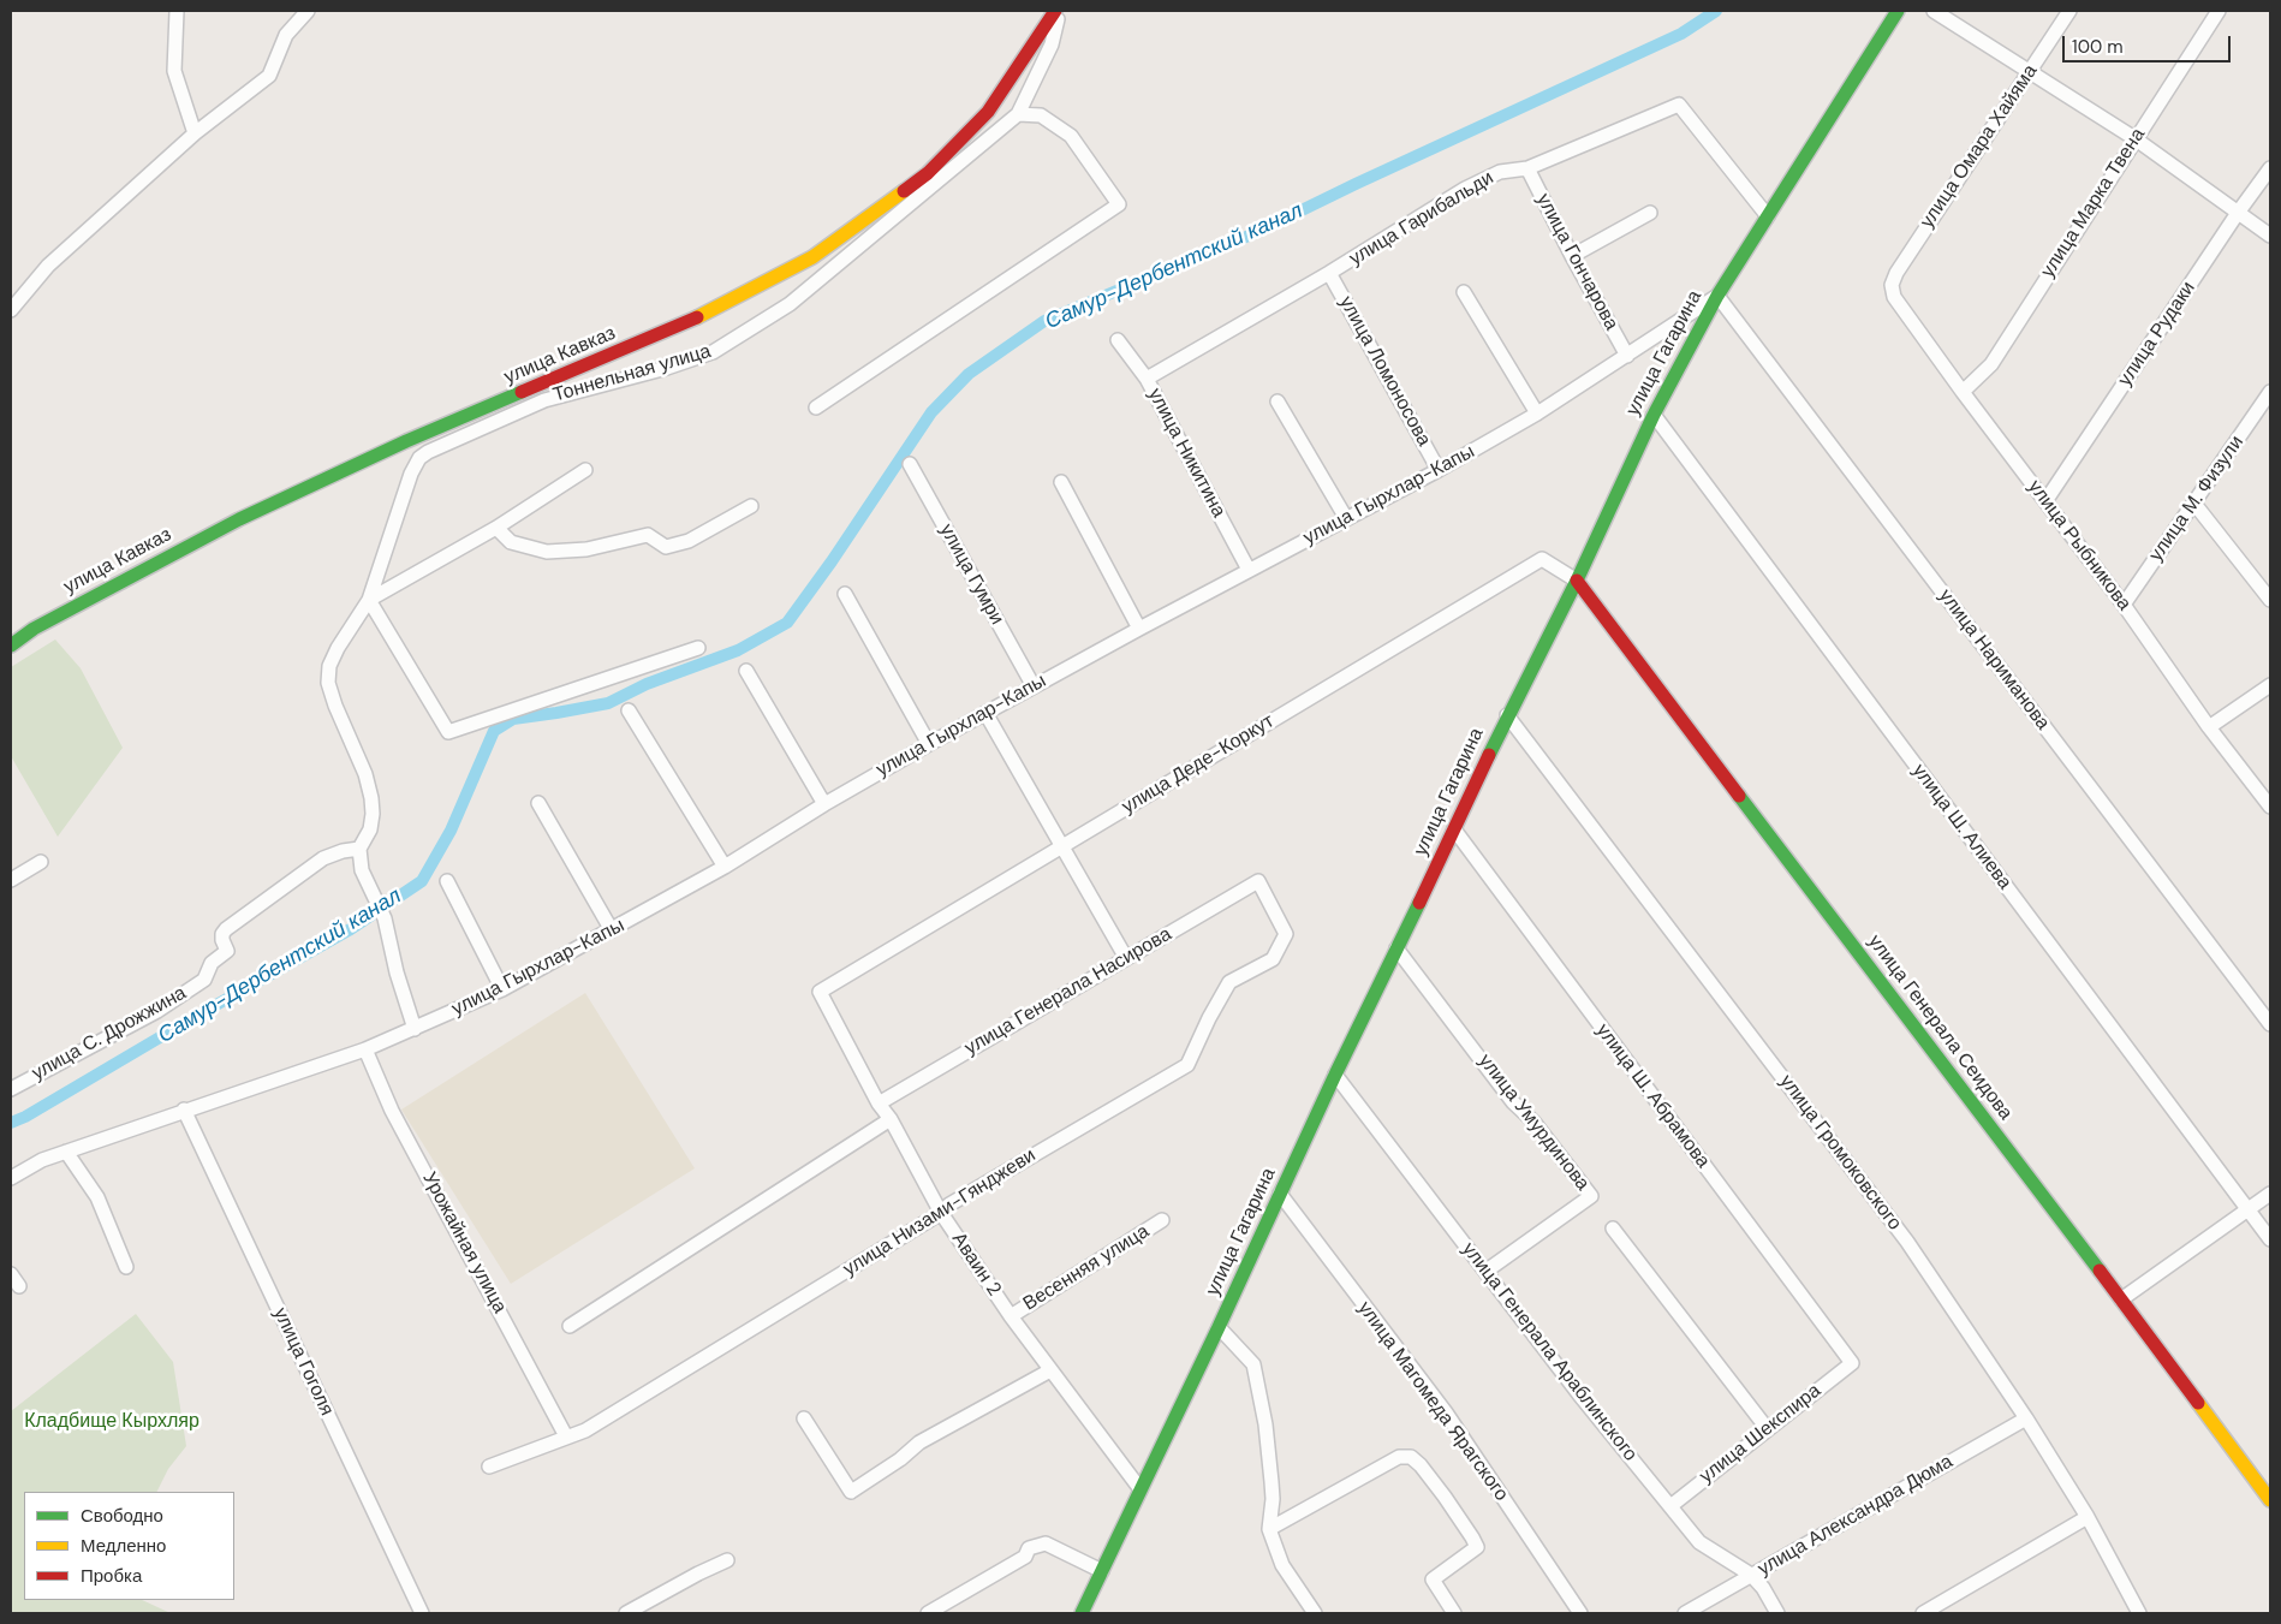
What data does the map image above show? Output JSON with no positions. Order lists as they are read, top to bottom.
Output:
{
  "streets": {
    "main road": ["улица Гагарина", "улица Кавказ", "улица Генерала Сеидова"],
    "street": [
      "улица Омара Хайяма",
      "улица Марка Твена",
      "улица Гарибальди",
      "улица Гончарова",
      "улица Рудаки",
      "улица Ломоносова",
      "Тоннельная улица",
      "улица Никитина",
      "улица Гырхлар-Капы",
      "улица М. Физули",
      "улица Рыбникова",
      "улица Гумри",
      "улица Нариманова",
      "улица Деде-Коркут",
      "улица Ш. Алиева",
      "улица Генерала Насирова",
      "улица С. Дрожжина",
      "улица Ш. Абрамова",
      "улица Умурдинова",
      "улица Громоковского",
      "улица Низами-Гянджеви",
      "Урожайная улица",
      "Аваин 2",
      "Весенняя улица",
      "улица Генерала Араблинского",
      "улица Гоголя",
      "улица Магомеда Ярагского",
      "улица Шекспира",
      "улица Александра Дюма"
    ]
  },
  "crossings": [
    ["улица Омара Хайяма", "улица Рыбникова"],
    ["улица Марка Твена", "улица Рыбникова"],
    ["улица Гарибальди", "улица Гончарова"],
    ["улица Гарибальди", "улица Гагарина"],
    ["улица Гарибальди", "улица Ломоносова"],
    ["улица Гарибальди", "улица Никитина"],
    ["улица Гончарова", "улица Гырхлар-Капы"],
    ["улица Рудаки", "улица Рыбникова"],
    ["улица Гагарина", "улица Гырхлар-Капы"],
    ["улица Гагарина", "улица Нариманова"],
    ["улица Гагарина", "улица Деде-Коркут"],
    ["улица Гагарина", "улица Ш. Алиева"],
    ["улица Гагарина", "улица Генерала Сеидова"],
    ["улица Гагарина", "улица Ш. Абрамова"],
    ["улица Гагарина", "улица Умурдинова"],
    ["улица Гагарина", "улица Громоковского"],
    ["улица Гагарина", "Аваин 2"],
    ["улица Гагарина", "улица Генерала Араблинского"],
    ["улица Гагарина", "улица Магомеда Ярагского"],
    ["улица Ломоносова", "улица Гырхлар-Капы"],
    ["Тоннельная улица", "улица С. Дрожжина"],
    ["улица Никитина", "улица Гырхлар-Капы"],
    ["улица Гырхлар-Капы", "улица Гумри"],
    ["улица Гырхлар-Капы", "улица Нариманова"],
    ["улица Гырхлар-Капы", "Урожайная улица"],
    ["улица Гырхлар-Капы", "улица Гоголя"],
    ["улица М. Физули", "улица Рыбникова"],
    ["улица Деде-Коркут", "улица Генерала Сеидова"],
    ["улица Деде-Коркут", "Аваин 2"],
    ["улица Генерала Насирова", "улица Низами-Гянджеви"],
    ["улица Генерала Насирова", "Аваин 2"],
    ["улица Ш. Абрамова", "улица Шекспира"],
    ["улица Умурдинова", "улица Генерала Араблинского"],
    ["улица Громоковского", "улица Александра Дюма"],
    ["улица Низами-Гянджеви", "Урожайная улица"],
    ["улица Низами-Гянджеви", "Аваин 2"],
    ["Аваин 2", "Весенняя улица"],
    ["улица Генерала Араблинского", "улица Шекспира"],
    ["улица Генерала Араблинского", "улица Александра Дюма"]
  ],
  "water": ["Самур-Дербентский канал"],
  "parks": ["Кладбище Кырхляр"],
  "legend": ["Свободно", "Медленно", "Пробка"],
  "scale_bar": "100 m"
}
